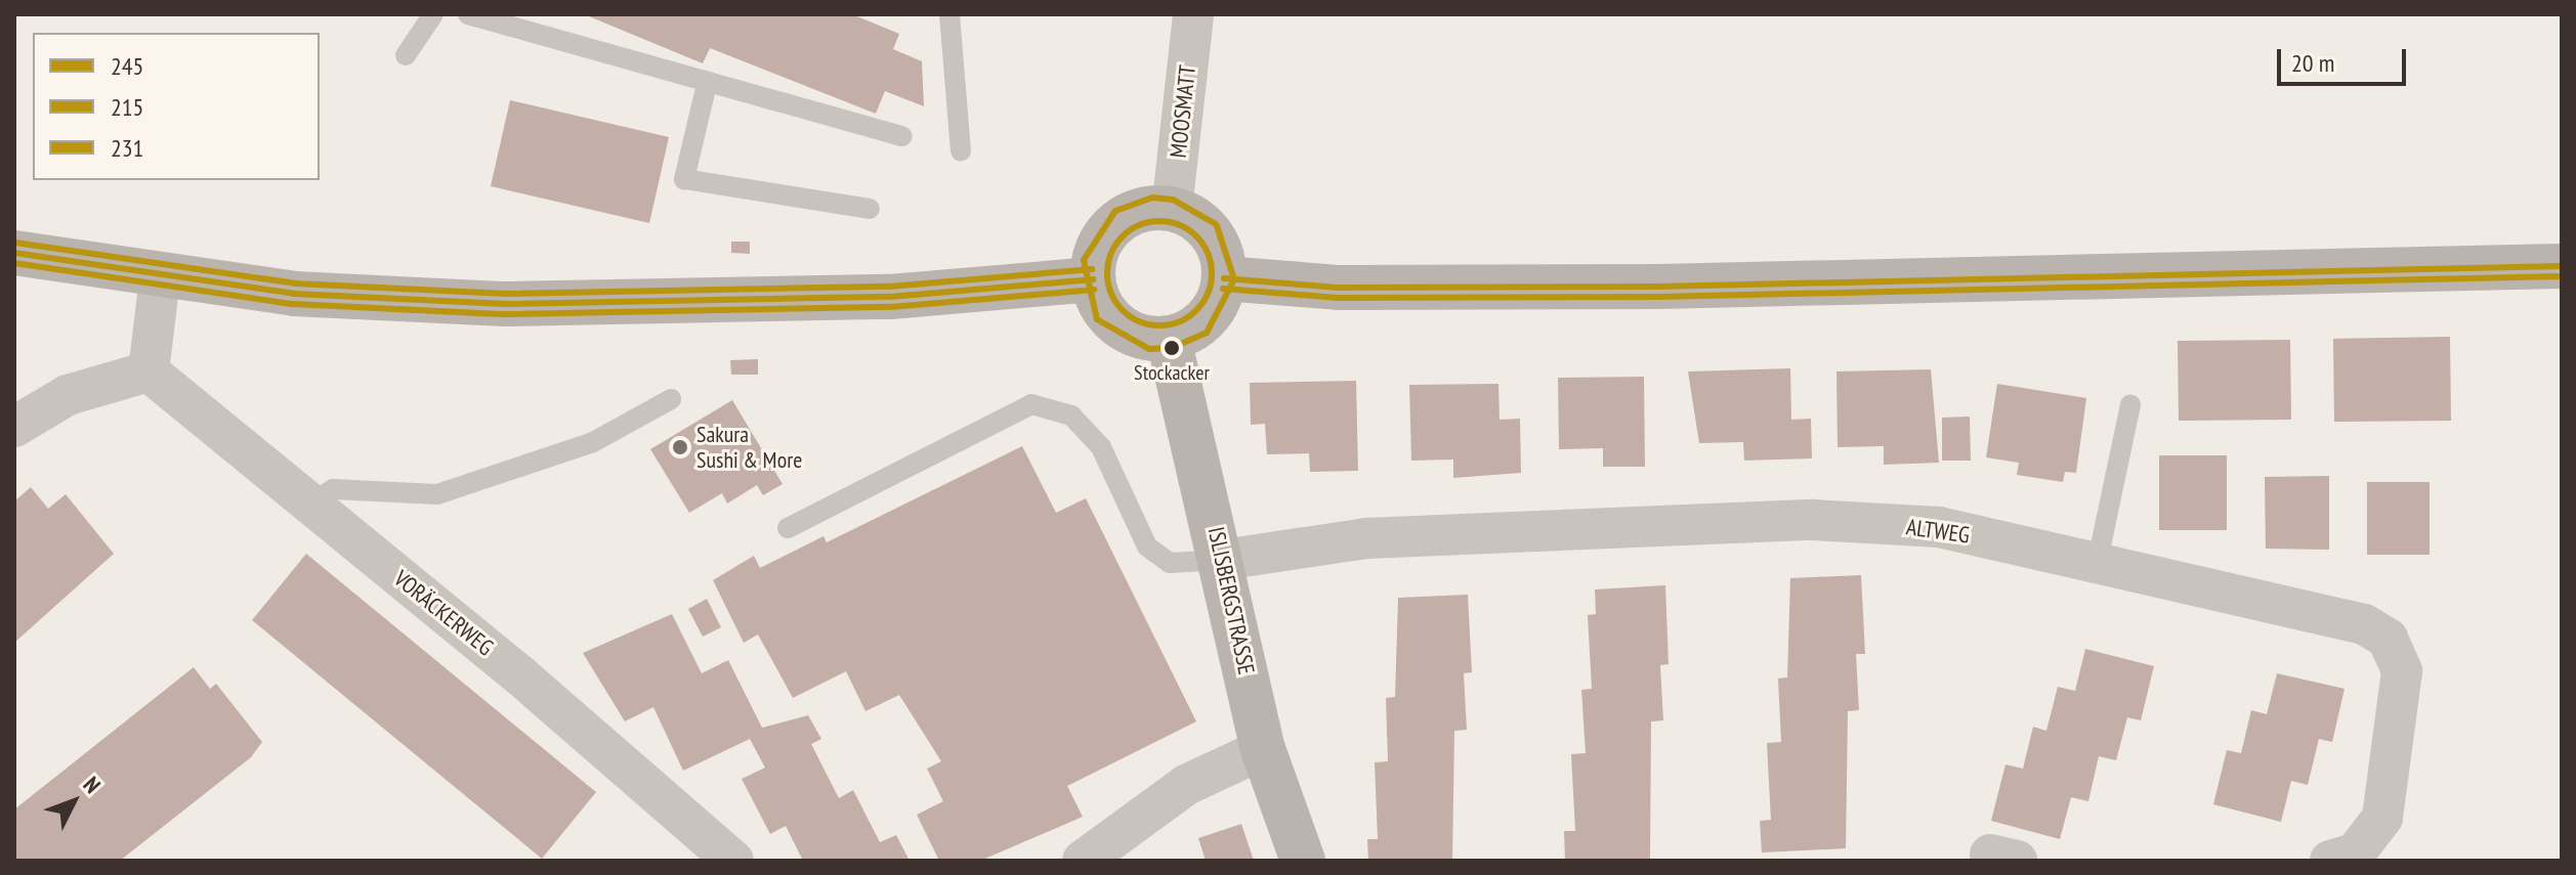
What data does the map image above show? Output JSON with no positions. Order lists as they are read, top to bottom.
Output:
{
  "streets": {
    "street": [
      "MOOSMATT",
      "ALTWEG",
      "ISLISBERGSTRASSE",
      "VORÄCKERWEG"
    ]
  },
  "crossings": [
    ["MOOSMATT", "ISLISBERGSTRASSE"],
    ["ALTWEG", "ISLISBERGSTRASSE"]
  ],
  "places": ["Stockacker", "Sakura Sushi & More"],
  "lines": ["transit line 215", "transit line 231", "transit line 245"],
  "legend": ["245", "215", "231"],
  "scale_bar": "20 m",
  "north": "top right"
}
